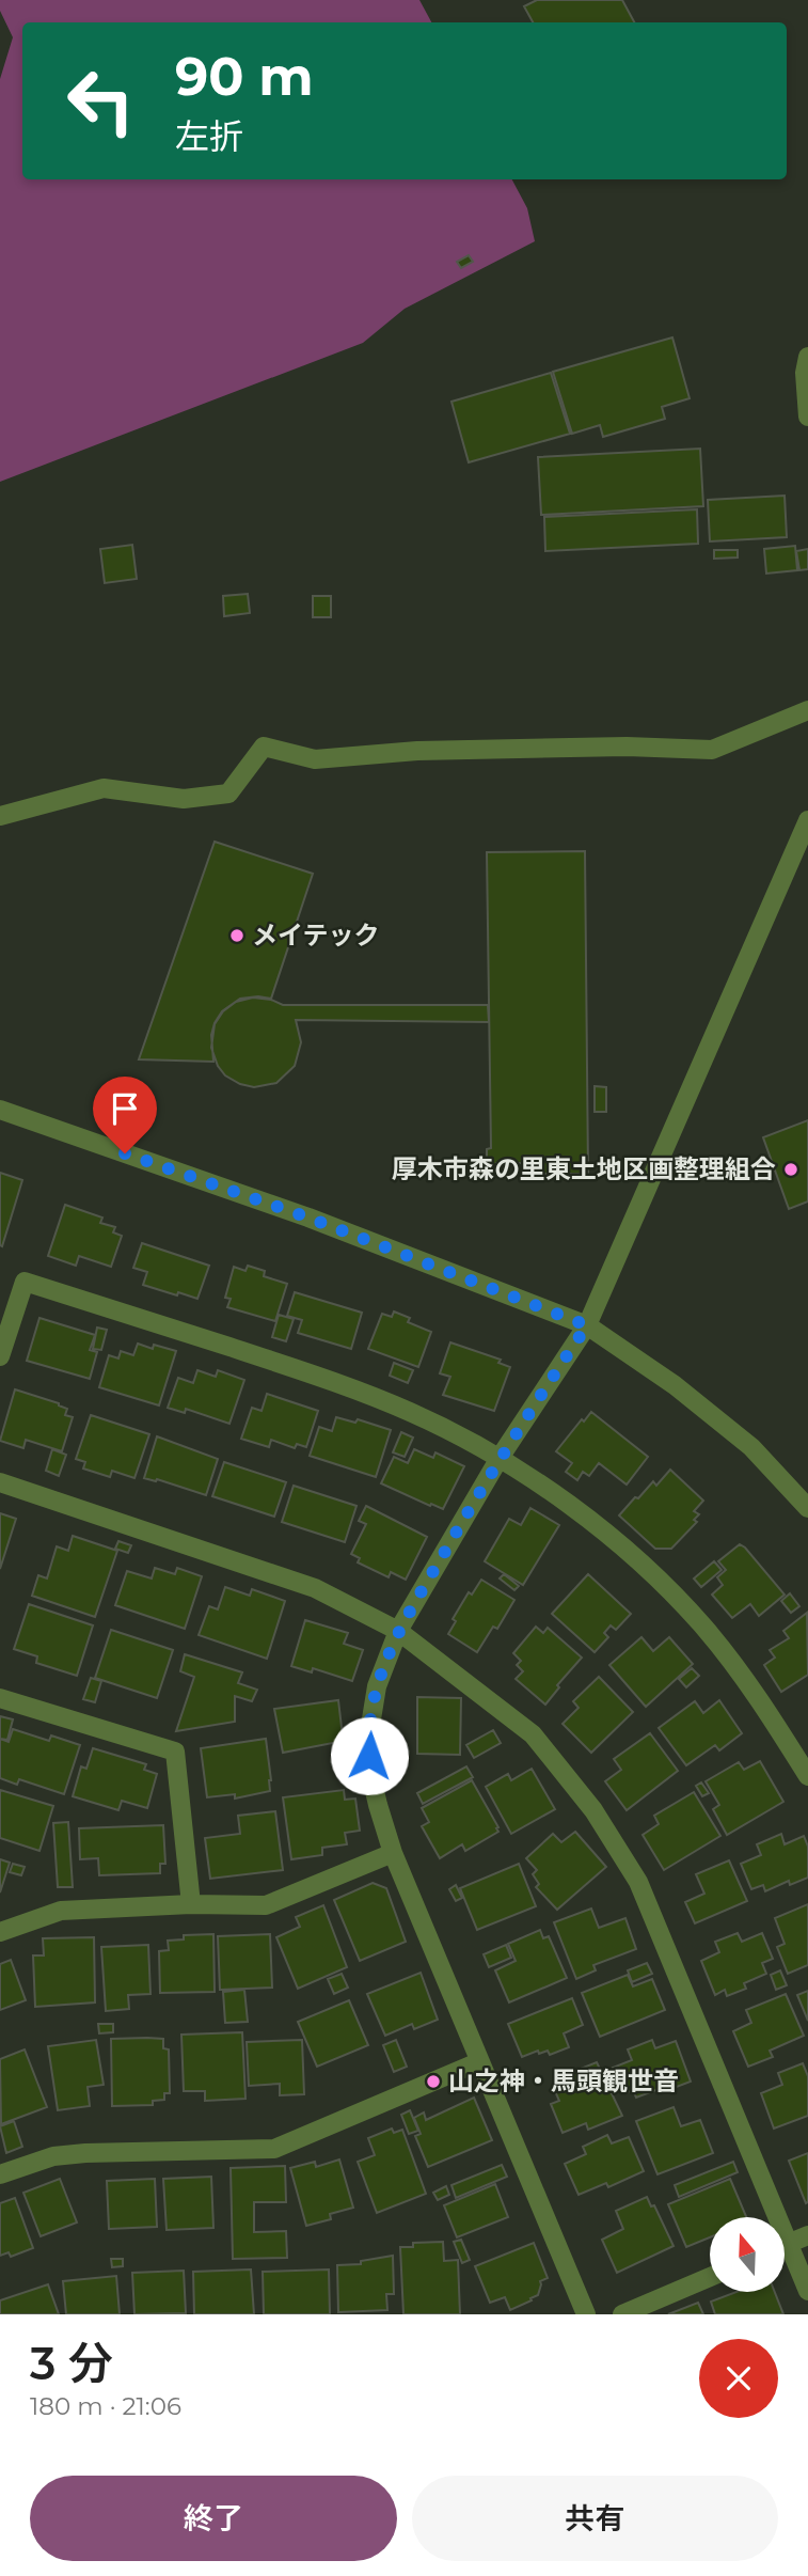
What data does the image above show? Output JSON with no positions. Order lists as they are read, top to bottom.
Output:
{
  "places": ["メイテック", "厚木市森の里東土地区画整理組合", "山之神・馬頭観世音"],
  "north": "top",
  "page": {
    "turn": ["90 m", "左折"],
    "heading": ["3 分", "180 m · 21:06"],
    "buttons": ["終了", "共有"]
  }
}
